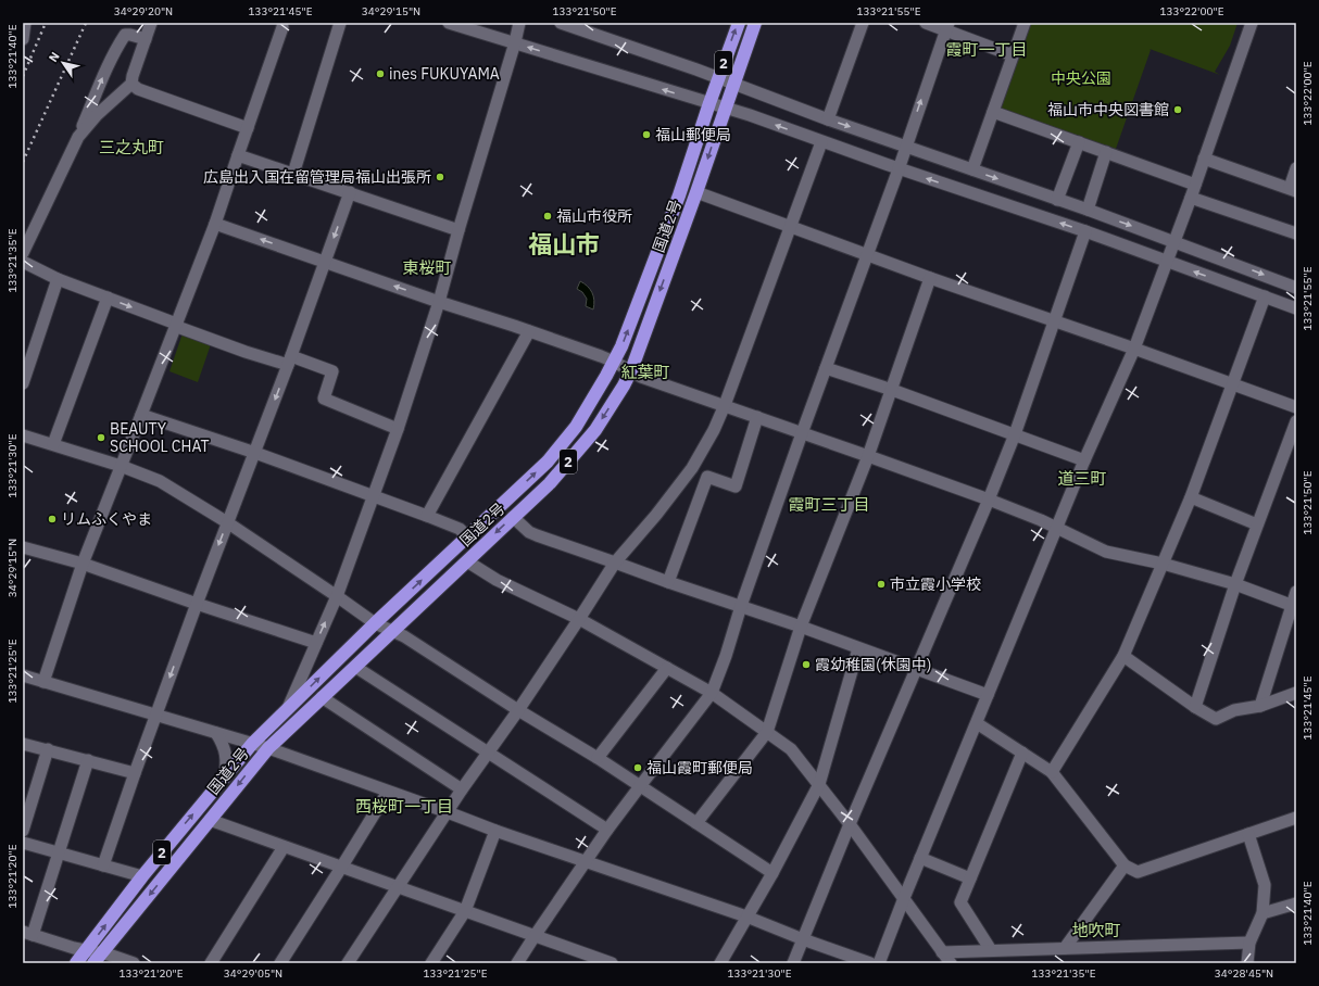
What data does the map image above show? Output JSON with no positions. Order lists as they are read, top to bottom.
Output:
{
  "streets": {
    "highway": ["2", "国道2号"]
  },
  "districts": [
    "霞町一丁目",
    "三之丸町",
    "福山市",
    "東桜町",
    "紅葉町",
    "道三町",
    "霞町三丁目",
    "西桜町一丁目",
    "地吹町"
  ],
  "parks": ["中央公園"],
  "places": [
    "ines FUKUYAMA",
    "福山市中央図書館",
    "福山郵便局",
    "広島出入国在留管理局福山出張所",
    "福山市役所",
    "BEAUTY SCHOOL CHAT",
    "リムふくやま",
    "市立霞小学校",
    "霞幼稚園(休園中)",
    "福山霞町郵便局"
  ],
  "north": "top left",
  "coordinates": [
    "34°29'20\"N",
    "133°21'45\"E",
    "34°29'15\"N",
    "133°21'50\"E",
    "133°21'55\"E",
    "133°22'00\"E",
    "133°21'40\"E",
    "133°21'35\"E",
    "133°21'30\"E",
    "133°21'25\"E",
    "133°21'20\"E",
    "34°29'05\"N",
    "34°28'45\"N"
  ]
}
